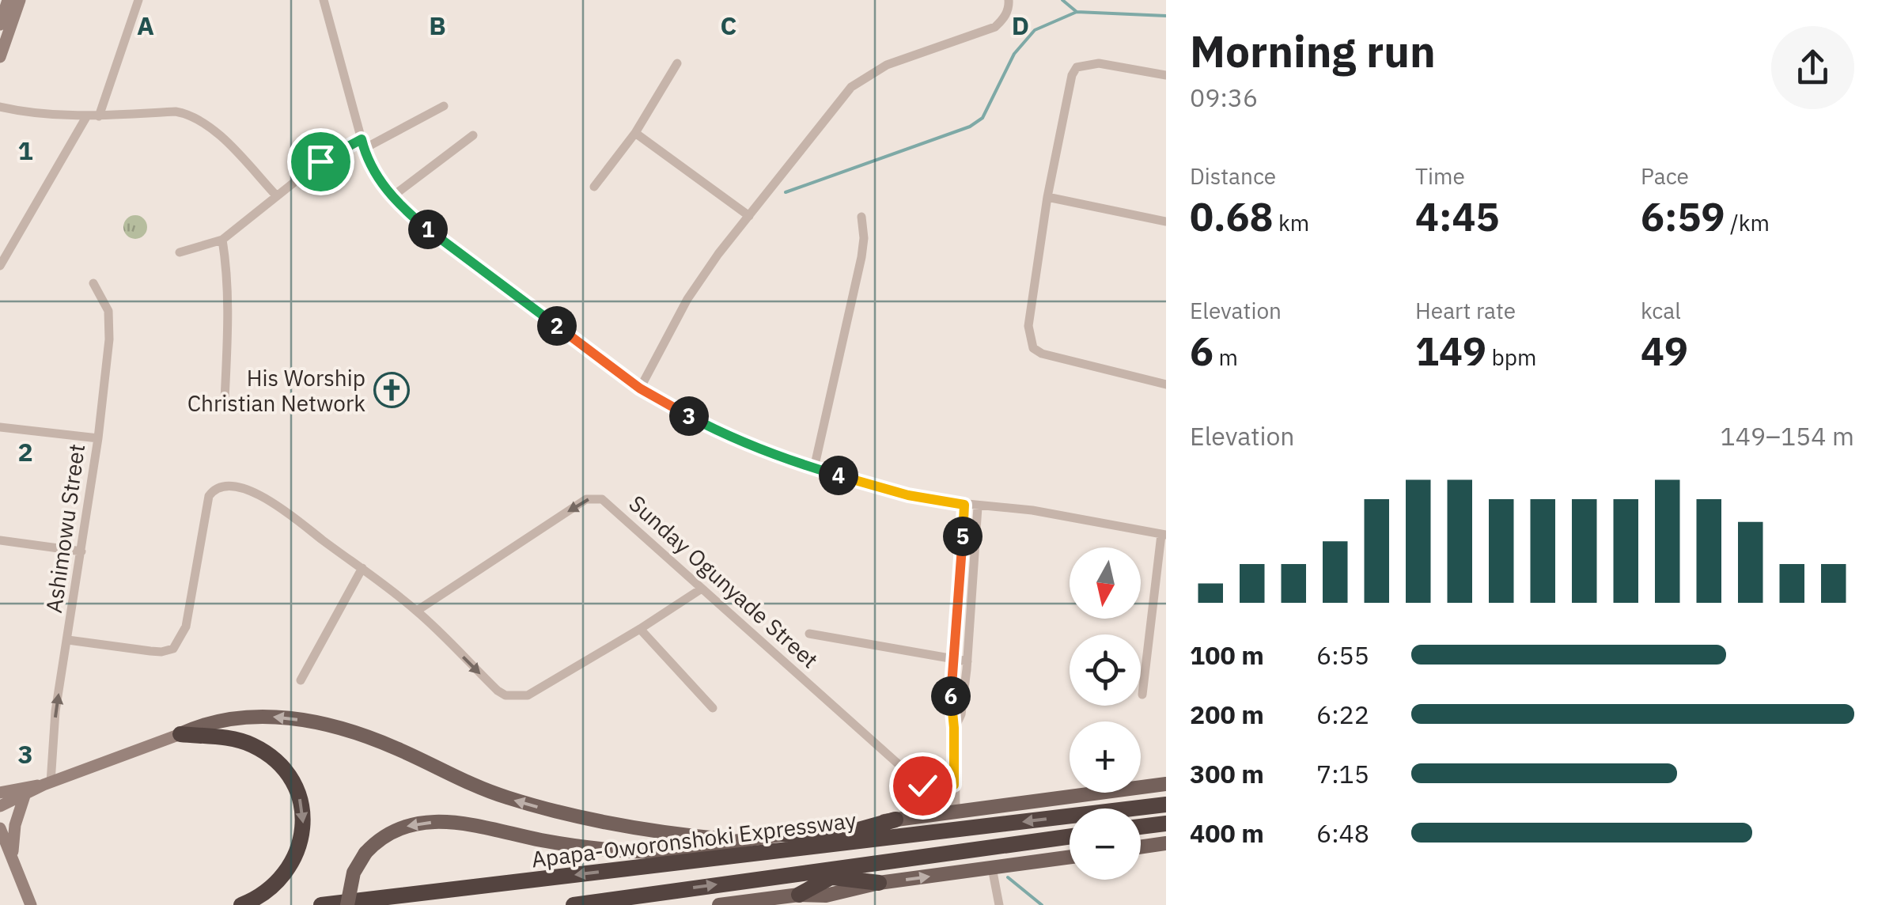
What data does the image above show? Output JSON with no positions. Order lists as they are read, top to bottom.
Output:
{
  "streets": {
    "highway": ["Apapa-Oworonshoki Expressway"],
    "street": ["Ashimowu Street", "Sunday Ogunyade Street"]
  },
  "one_way": ["Sunday Ogunyade Street"],
  "places": {
    "church": ["His Worship Christian Network"]
  },
  "north": "bottom",
  "page": {
    "heading": ["Morning run", "09:36"],
    "stats": [
      ["Distance", "0.68 km"],
      ["Time", "4:45"],
      ["Pace", "6:59 /km"],
      ["Elevation", "6 m"],
      ["Heart rate", "149 bpm"],
      ["kcal", "49"]
    ],
    "pins": [
      "1",
      "2",
      "3",
      "4",
      "5",
      "6"
    ],
    "chart": ["Elevation", "149–154 m"],
    "map_buttons": ["+", "−"],
    "list": [
      {
        "name": "100 m",
        "note": "6:55"
      },
      {
        "name": "200 m",
        "note": "6:22"
      },
      {
        "name": "300 m",
        "note": "7:15"
      },
      {
        "name": "400 m",
        "note": "6:48"
      }
    ]
  },
  "grid": {
    "columns": [
      "A",
      "B",
      "C",
      "D"
    ],
    "rows": ["1", "2", "3"]
  }
}
